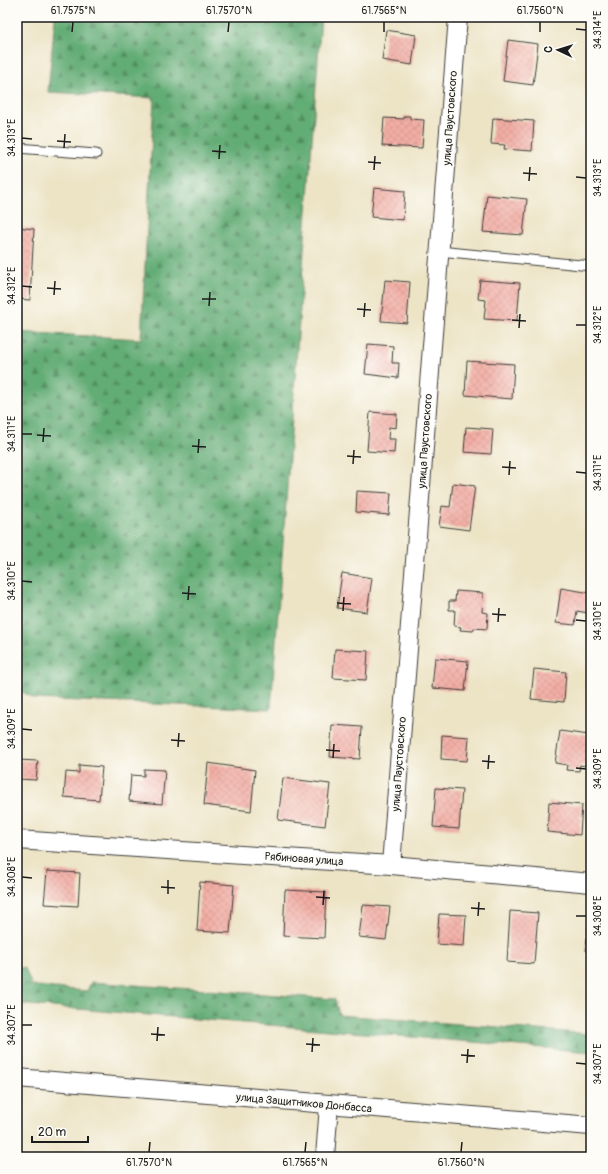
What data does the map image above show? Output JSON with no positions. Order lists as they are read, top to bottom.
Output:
{
  "streets": {
    "street": ["улица Паустовского", "Рябиновая улица", "улица Защитников Донбасса"]
  },
  "crossings": [
    ["улица Паустовского", "Рябиновая улица"]
  ],
  "scale_bar": "20 m",
  "north": "left",
  "coordinates": [
    "61.7575°N",
    "61.7570°N",
    "61.7565°N",
    "61.7560°N",
    "34.314°E",
    "34.313°E",
    "34.312°E",
    "34.311°E",
    "34.310°E",
    "34.309°E",
    "34.308°E",
    "34.307°E"
  ]
}
